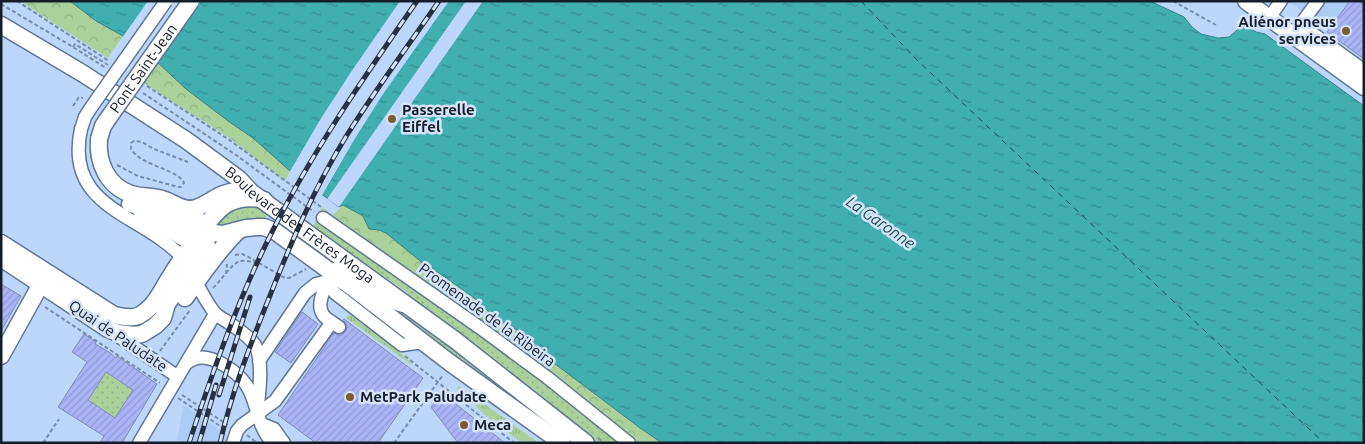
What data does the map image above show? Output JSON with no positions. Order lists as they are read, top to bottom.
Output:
{
  "streets": {
    "main road": ["Pont Saint-Jean", "Boulevard des Frères Moga", "Quai de Paludate"],
    "street": ["Promenade de la Ribeira"]
  },
  "crossings": [
    ["Boulevard des Frères Moga", "Quai de Paludate"]
  ],
  "water": ["La Garonne"],
  "places": [
    "Aliénor pneus services",
    "Passerelle Eiffel",
    "MetPark Paludate",
    "Meca"
  ]
}
